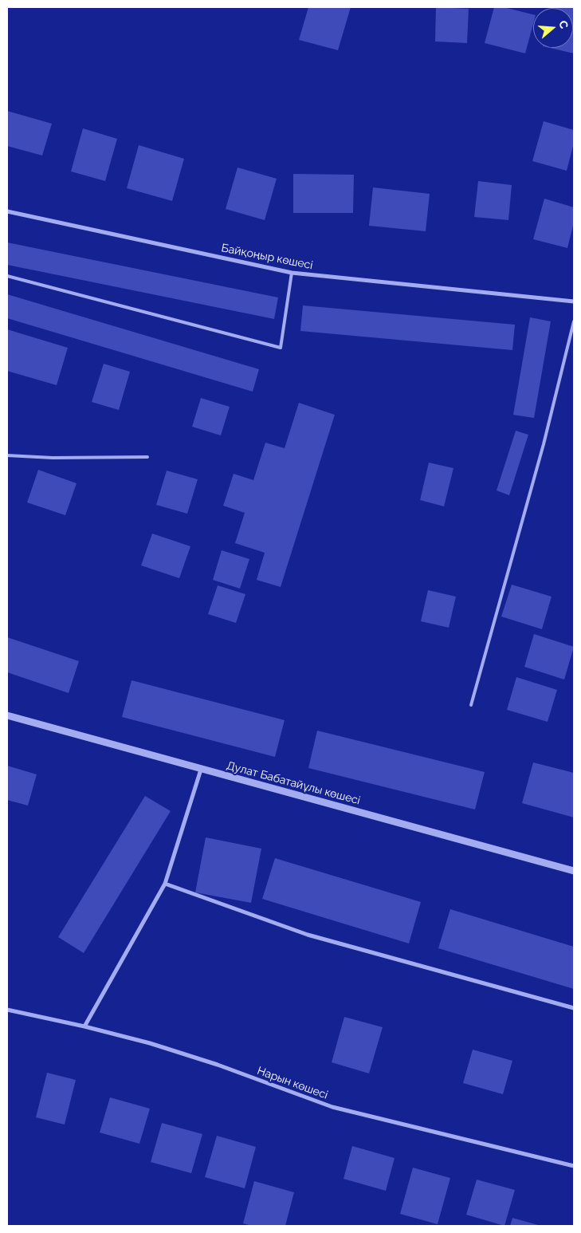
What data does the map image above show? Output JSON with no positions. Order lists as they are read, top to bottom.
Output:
{
  "streets": {
    "street": ["Байқоңыр көшесі", "Дулат Бабатайұлы көшесі", "Нарын көшесі"]
  },
  "north": "right"
}
